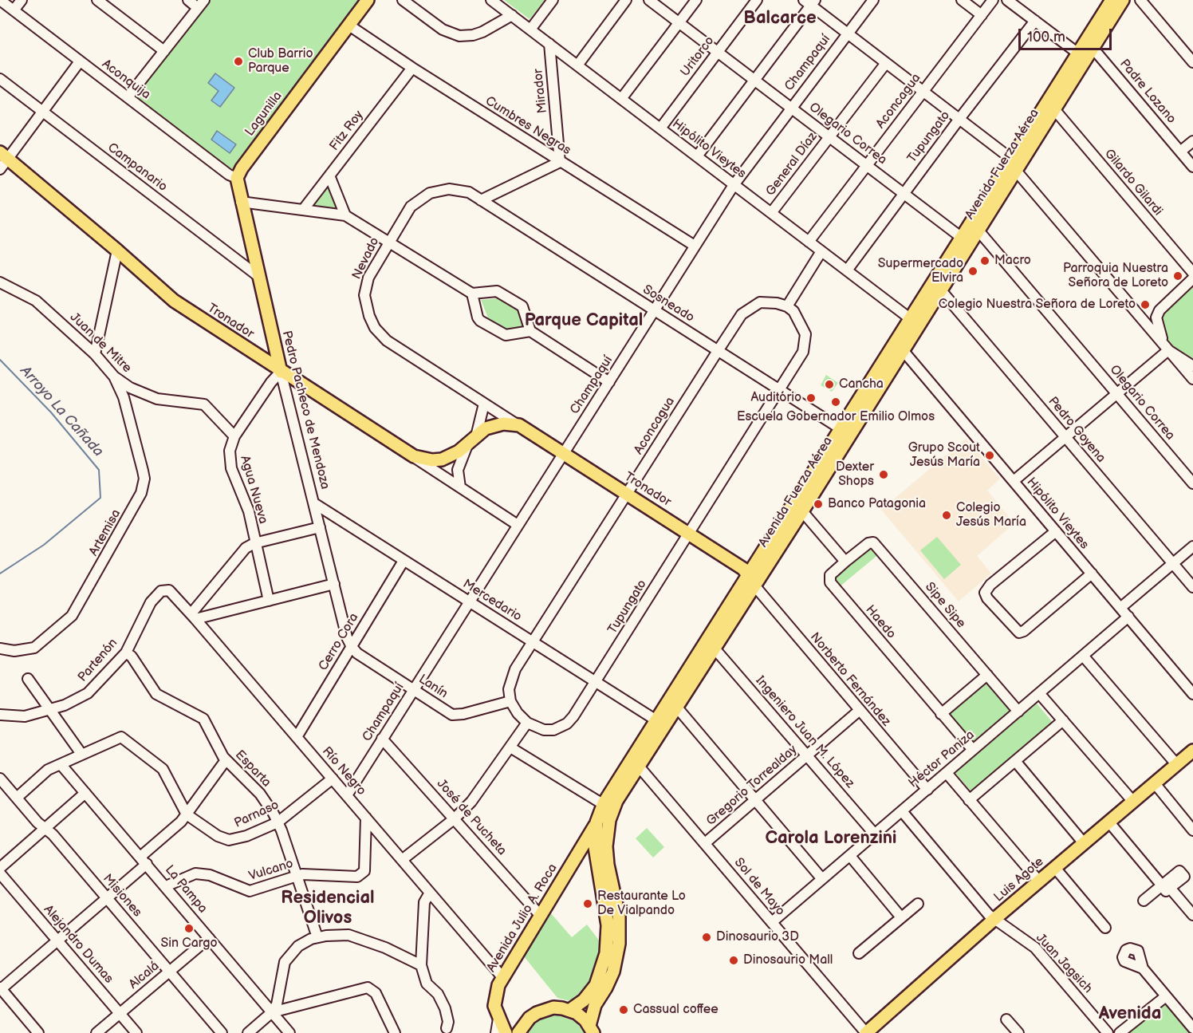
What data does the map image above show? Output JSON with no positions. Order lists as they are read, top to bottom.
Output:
{
  "streets": {
    "main road": [
      "Lagunilla",
      "Avenida Fuerza Aérea",
      "Tronador",
      "Pedro Pacheco de Mendoza",
      "Luis Agote",
      "Avenida Julio A. Roca"
    ],
    "street": [
      "Uritorco",
      "Champaquí",
      "Aconquija",
      "Mirador",
      "Padre Lozano",
      "Aconcagua",
      "Cumbres Negras",
      "Fitz Roy",
      "Olegario Correa",
      "Tupungato",
      "Hipólito Vieytes",
      "General Díaz",
      "Campanario",
      "Gilardo Gilardi",
      "Nevado",
      "Sosneado",
      "Juan de Mitre",
      "Pedro Goyena",
      "Agua Nueva",
      "Artemisa",
      "Mercedario",
      "Sipe Sipe",
      "Haedo",
      "Cerro Cora",
      "Partenón",
      "Norberto Fernández",
      "Lanín",
      "Ingeniero Juan M. López",
      "Héctor Paniza",
      "Esparta",
      "Río Negro",
      "Gregorio Torrealday",
      "Parnaso",
      "José de Pucheta",
      "Vulcano",
      "Sol de Mayo",
      "La Pampa",
      "Misiones",
      "Alejandro Dumas",
      "Juan Jagsich",
      "Alcalá"
    ]
  },
  "crossings": [
    ["Uritorco", "Olegario Correa"],
    ["Uritorco", "Hipólito Vieytes"],
    ["Champaquí", "Cumbres Negras"],
    ["Champaquí", "Olegario Correa"],
    ["Champaquí", "Hipólito Vieytes"],
    ["Champaquí", "Sosneado"],
    ["Champaquí", "Tronador"],
    ["Champaquí", "Mercedario"],
    ["Champaquí", "Lanín"],
    ["Champaquí", "Río Negro"],
    ["Champaquí", "José de Pucheta"],
    ["Aconquija", "Lagunilla"],
    ["Aconquija", "Pedro Pacheco de Mendoza"],
    ["Mirador", "Cumbres Negras"],
    ["Mirador", "Hipólito Vieytes"],
    ["Padre Lozano", "Avenida Fuerza Aérea"],
    ["Aconcagua", "Olegario Correa"],
    ["Aconcagua", "Tupungato"],
    ["Aconcagua", "Hipólito Vieytes"],
    ["Aconcagua", "Sosneado"],
    ["Aconcagua", "Tronador"],
    ["Aconcagua", "Mercedario"],
    ["Aconcagua", "Lanín"],
    ["Lagunilla", "Cumbres Negras"],
    ["Lagunilla", "Pedro Pacheco de Mendoza"],
    ["Cumbres Negras", "Fitz Roy"],
    ["Olegario Correa", "Tupungato"],
    ["Olegario Correa", "General Díaz"],
    ["Olegario Correa", "Avenida Fuerza Aérea"],
    ["Tupungato", "Hipólito Vieytes"],
    ["Tupungato", "Sosneado"],
    ["Tupungato", "Tronador"],
    ["Tupungato", "Mercedario"],
    ["Hipólito Vieytes", "General Díaz"],
    ["Hipólito Vieytes", "Avenida Fuerza Aérea"],
    ["Hipólito Vieytes", "Héctor Paniza"],
    ["Avenida Fuerza Aérea", "Gilardo Gilardi"],
    ["Avenida Fuerza Aérea", "Sosneado"],
    ["Avenida Fuerza Aérea", "Tronador"],
    ["Avenida Fuerza Aérea", "Pedro Goyena"],
    ["Avenida Fuerza Aérea", "Mercedario"],
    ["Avenida Fuerza Aérea", "Norberto Fernández"],
    ["Avenida Fuerza Aérea", "Ingeniero Juan M. López"],
    ["Avenida Fuerza Aérea", "Sol de Mayo"],
    ["Avenida Fuerza Aérea", "Avenida Julio A. Roca"],
    ["Campanario", "Pedro Pacheco de Mendoza"],
    ["Nevado", "Sosneado"],
    ["Nevado", "Tronador"],
    ["Tronador", "Pedro Pacheco de Mendoza"],
    ["Tronador", "Agua Nueva"],
    ["Tronador", "Norberto Fernández"],
    ["Juan de Mitre", "Agua Nueva"],
    ["Juan de Mitre", "Artemisa"],
    ["Pedro Pacheco de Mendoza", "Agua Nueva"],
    ["Pedro Pacheco de Mendoza", "Mercedario"],
    ["Pedro Pacheco de Mendoza", "Cerro Cora"],
    ["Pedro Pacheco de Mendoza", "Lanín"],
    ["Mercedario", "Cerro Cora"],
    ["Sipe Sipe", "Haedo"],
    ["Sipe Sipe", "Héctor Paniza"],
    ["Haedo", "Héctor Paniza"],
    ["Cerro Cora", "Lanín"],
    ["Cerro Cora", "Río Negro"],
    ["Partenón", "Esparta"],
    ["Partenón", "Río Negro"],
    ["Norberto Fernández", "Héctor Paniza"],
    ["Norberto Fernández", "Gregorio Torrealday"],
    ["Ingeniero Juan M. López", "Héctor Paniza"],
    ["Ingeniero Juan M. López", "Gregorio Torrealday"],
    ["Héctor Paniza", "Sol de Mayo"],
    ["Esparta", "Parnaso"],
    ["Esparta", "Vulcano"],
    ["Río Negro", "Parnaso"],
    ["Río Negro", "Vulcano"],
    ["Río Negro", "Avenida Julio A. Roca"],
    ["Gregorio Torrealday", "Sol de Mayo"],
    ["José de Pucheta", "Avenida Julio A. Roca"],
    ["Vulcano", "La Pampa"],
    ["Luis Agote", "Sol de Mayo"],
    ["Luis Agote", "Juan Jagsich"],
    ["La Pampa", "Alcalá"],
    ["Misiones", "Alcalá"],
    ["Alejandro Dumas", "Alcalá"]
  ],
  "districts": [
    "Balcarce",
    "Parque Capital",
    "Carola Lorenzini",
    "Residencial Olivos",
    "Avenida"
  ],
  "water": ["Arroyo La Cañada"],
  "places": [
    "Club Barrio Parque",
    "Macro",
    "Supermercado Elvira",
    "Parroquia Nuestra Señora de Loreto",
    "Colegio Nuestra Señora de Loreto",
    "Cancha",
    "Auditório",
    "Escuela Gobernador Emilio Olmos",
    "Grupo Scout Jesús María",
    "Dexter Shops",
    "Banco Patagonia",
    "Colegio Jesús María",
    "Restaurante Lo De Vialpando",
    "Sin Cargo",
    "Dinosaurio 3D",
    "Dinosaurio Mall",
    "Cassual coffee"
  ],
  "scale_bar": "100 m"
}
